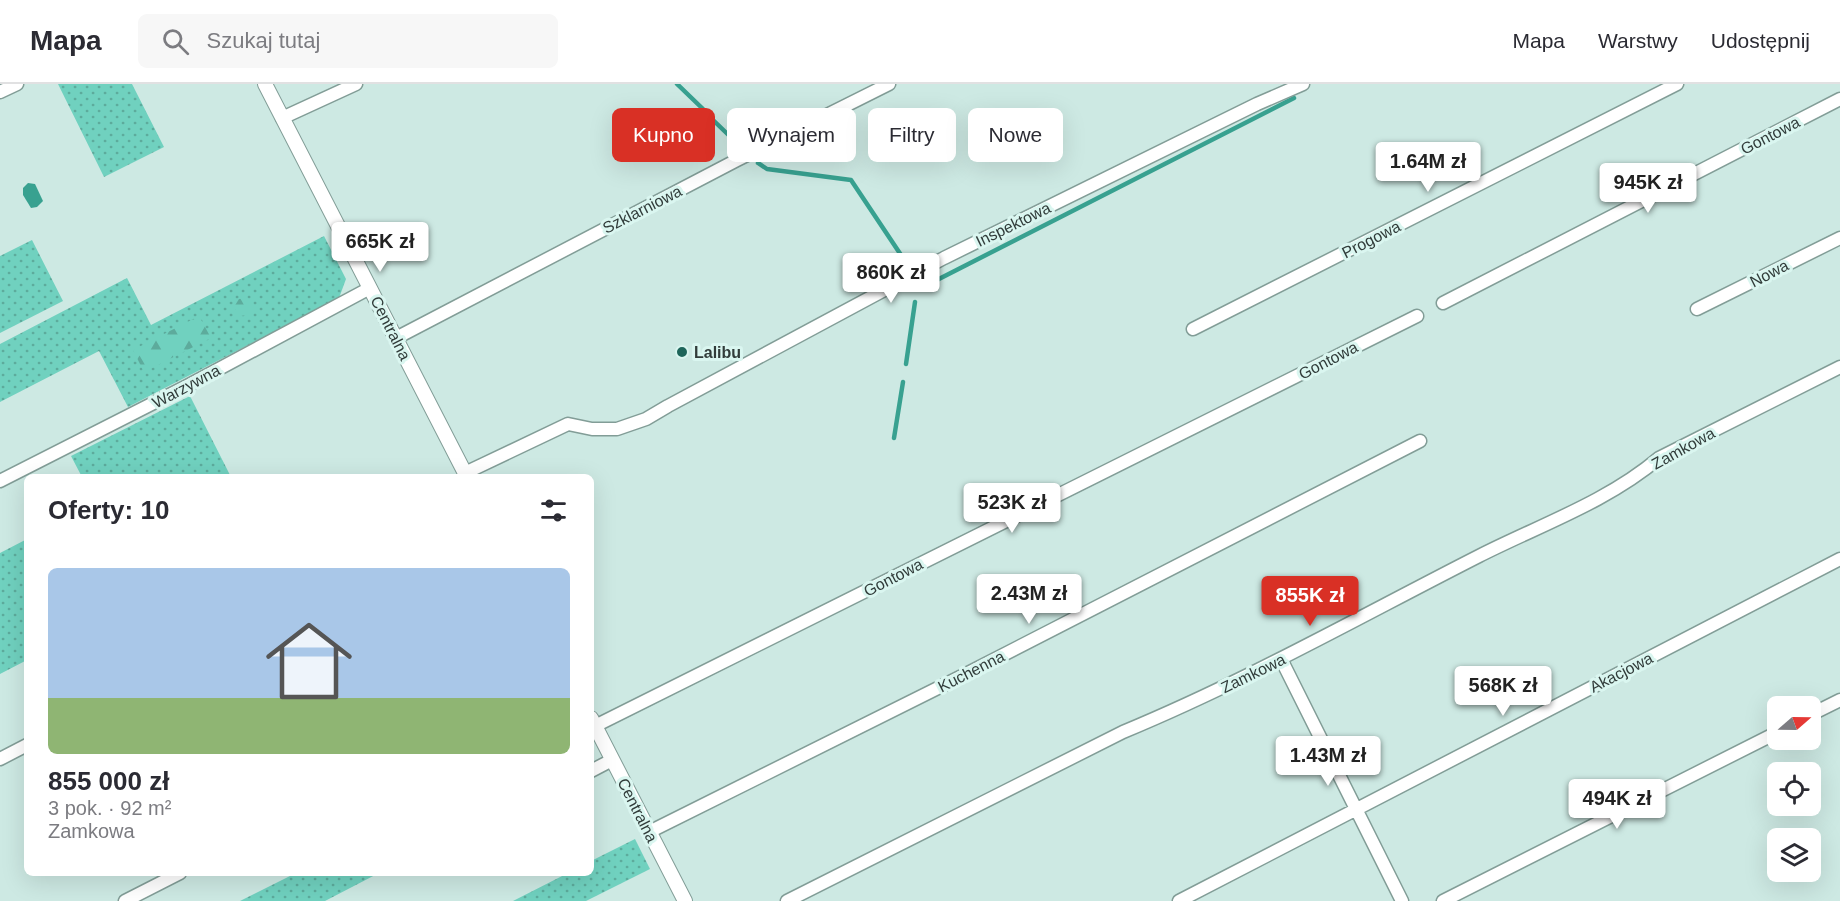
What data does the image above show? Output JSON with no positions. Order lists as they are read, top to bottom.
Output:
{
  "streets": {
    "street": [
      "Gontowa",
      "Szklarniowa",
      "Inspektowa",
      "Progowa",
      "Nowa",
      "Centralna",
      "Warzywna",
      "Zamkowa",
      "Kuchenna",
      "Akacjowa"
    ]
  },
  "crossings": [
    ["Szklarniowa", "Centralna"],
    ["Centralna", "Warzywna"],
    ["Centralna", "Kuchenna"]
  ],
  "places": ["Lalibu"],
  "north": "right",
  "page": {
    "header": "Mapa",
    "search": "Szukaj tutaj",
    "nav": ["Mapa", "Warstwy", "Udostępnij"],
    "chip": [
      "Kupno",
      "Wynajem",
      "Filtry",
      "Nowe"
    ],
    "price": [
      "1.64M zł",
      "945K zł",
      "665K zł",
      "860K zł",
      "523K zł",
      "2.43M zł",
      "855K zł",
      "568K zł",
      "1.43M zł",
      "494K zł"
    ],
    "heading": "Oferty: 10",
    "list": [
      {
        "name": "855 000 zł",
        "note": "3 pok. · 92 m² · Zamkowa"
      }
    ]
  }
}
